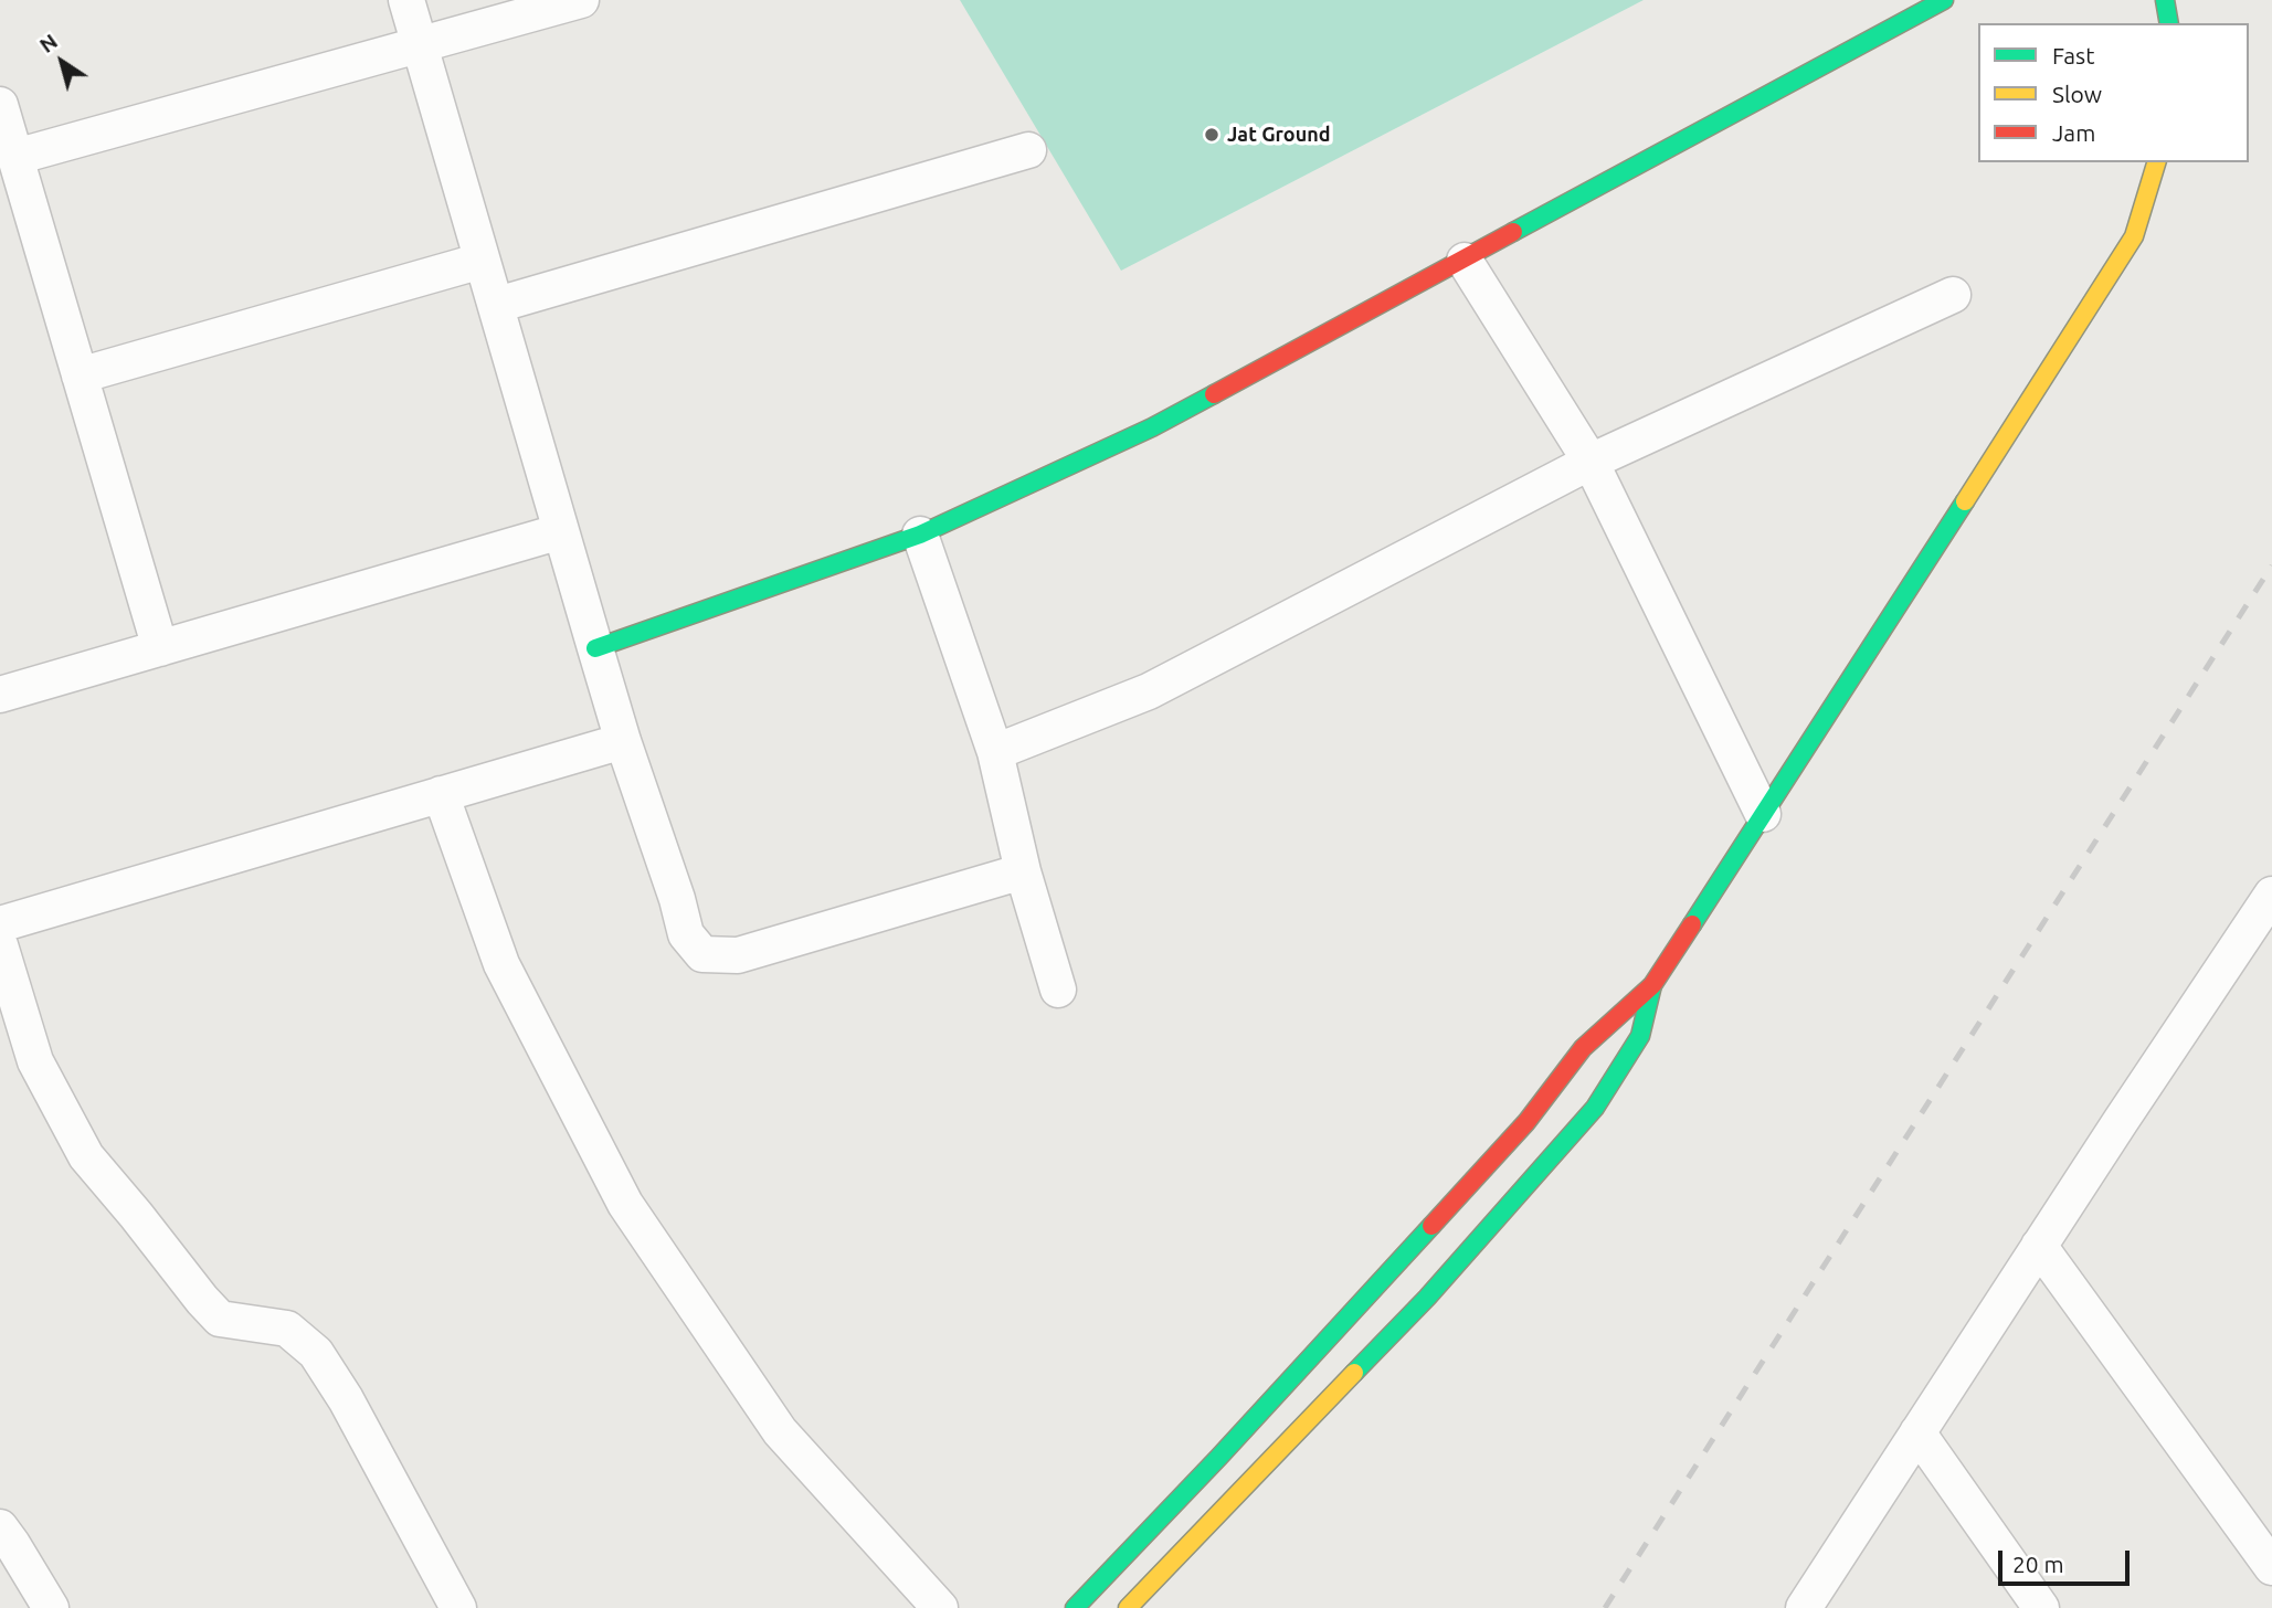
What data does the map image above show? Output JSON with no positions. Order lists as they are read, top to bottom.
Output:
{
  "places": ["Jat Ground"],
  "legend": ["Fast", "Slow", "Jam"],
  "scale_bar": "20 m",
  "north": "top left"
}
